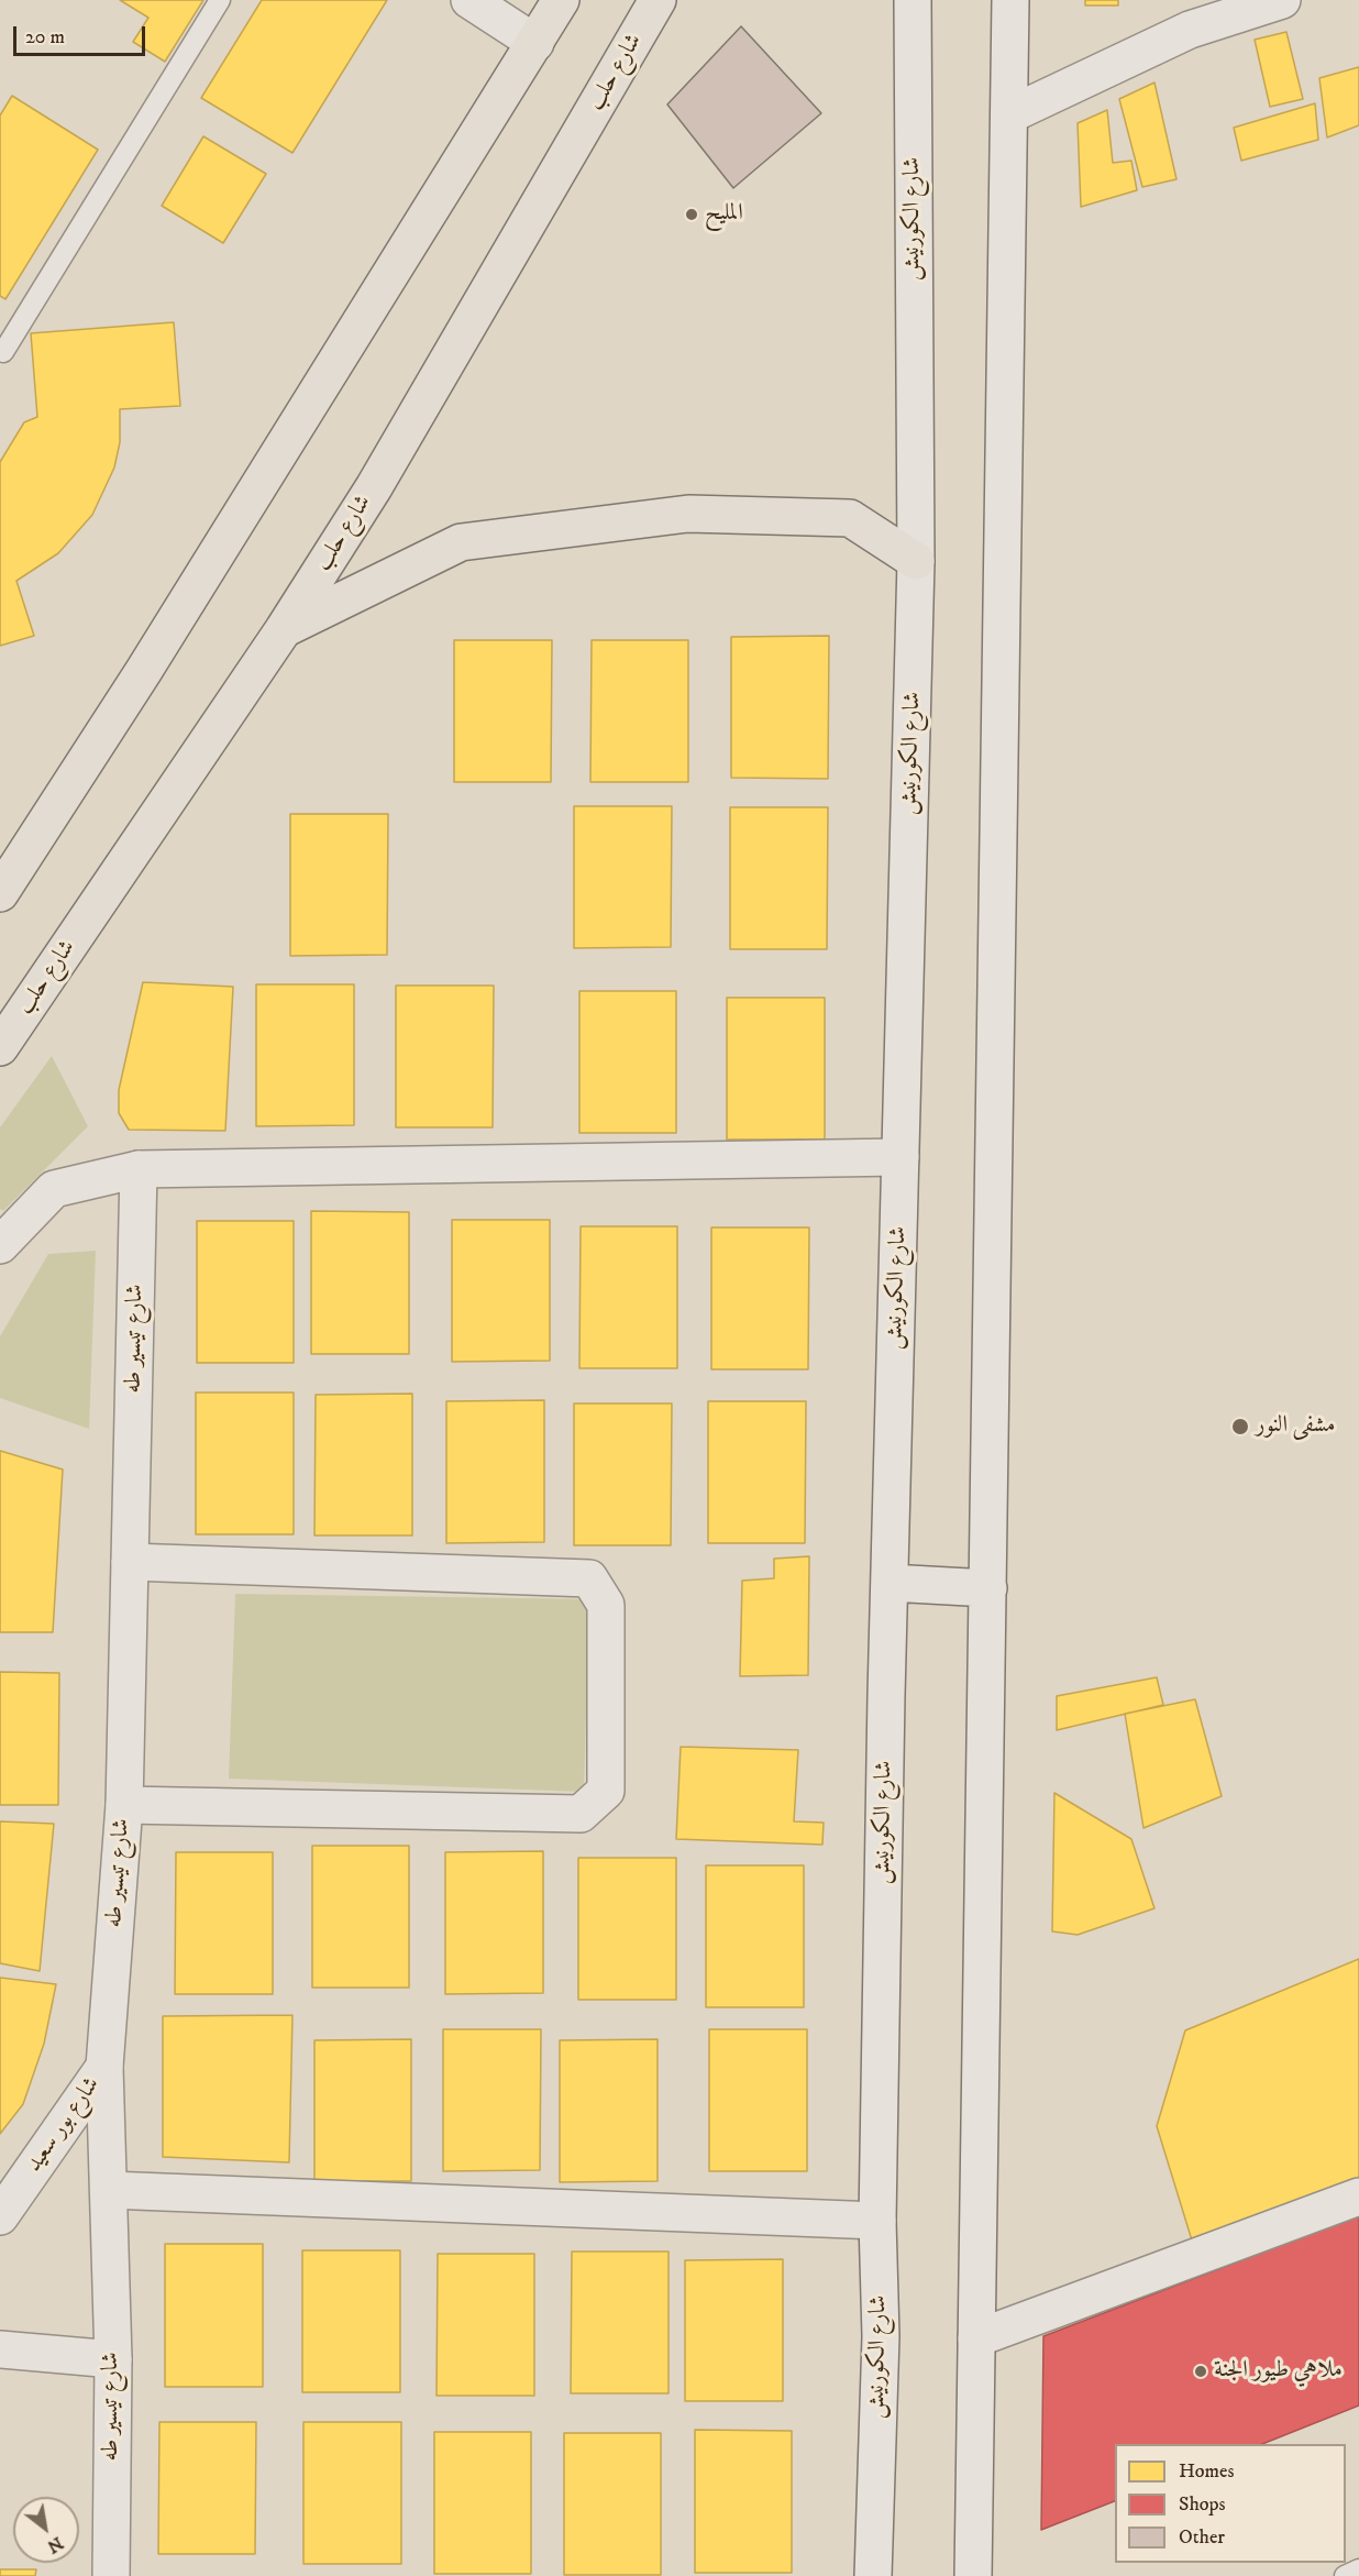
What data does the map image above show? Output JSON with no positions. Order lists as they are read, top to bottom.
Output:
{
  "streets": {
    "main road": ["شارع حلب"],
    "street": ["شارع الكورنيش", "شارع تيسير طه", "شارع بور سعيد"]
  },
  "crossings": [
    ["شارع تيسير طه", "شارع بور سعيد"]
  ],
  "places": ["المليح", "مشفى النور", "ملاهي طيور الجنة"],
  "legend": ["Homes", "Shops", "Other"],
  "scale_bar": "20 m",
  "north": "bottom right"
}
